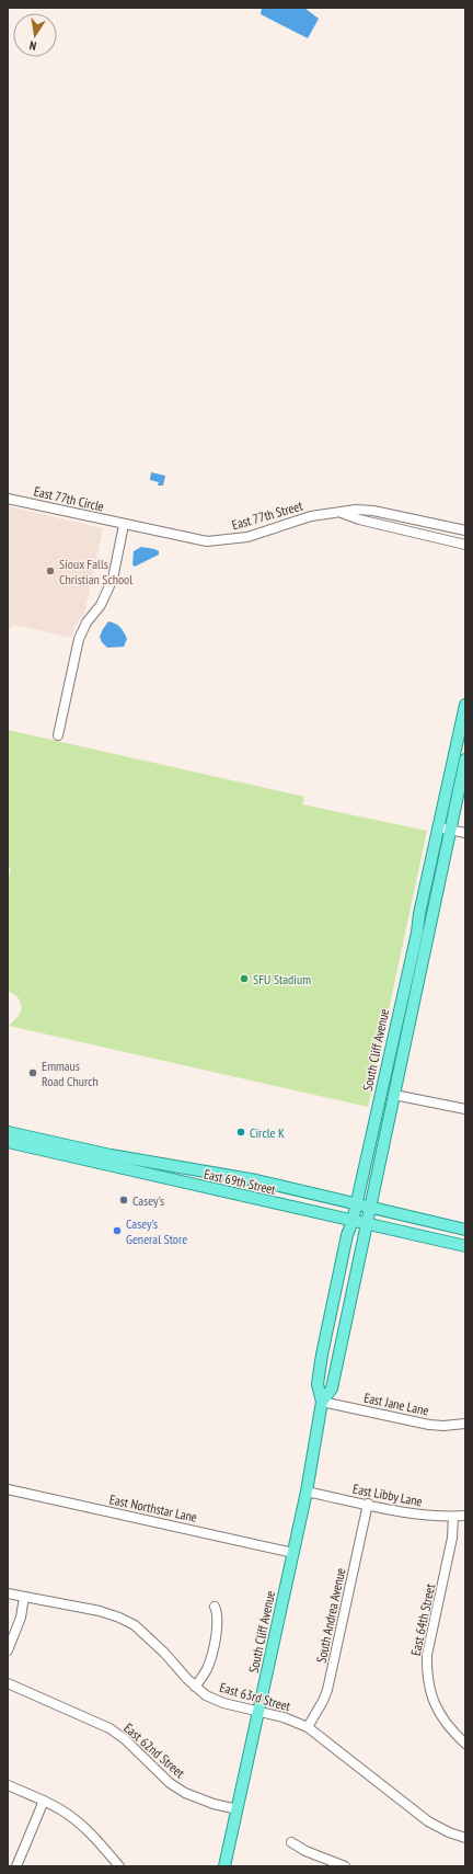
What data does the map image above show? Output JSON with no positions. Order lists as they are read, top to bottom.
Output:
{
  "streets": {
    "main road": ["South Cliff Avenue", "East 69th Street"],
    "street": [
      "East 77th Circle",
      "East 77th Street",
      "East Jane Lane",
      "East Libby Lane",
      "East Northstar Lane",
      "South Andrea Avenue",
      "East 64th Street",
      "East 63rd Street",
      "East 62nd Street"
    ]
  },
  "crossings": [
    ["East 77th Circle", "East 77th Street"],
    ["South Cliff Avenue", "East 69th Street"],
    ["South Cliff Avenue", "East Jane Lane"],
    ["South Cliff Avenue", "East Libby Lane"],
    ["South Cliff Avenue", "East Northstar Lane"],
    ["South Cliff Avenue", "East 63rd Street"],
    ["South Cliff Avenue", "East 62nd Street"],
    ["East Libby Lane", "South Andrea Avenue"],
    ["East Libby Lane", "East 64th Street"],
    ["South Andrea Avenue", "East 63rd Street"]
  ],
  "places": [
    "Sioux Falls Christian School",
    "SFU Stadium",
    "Emmaus Road Church",
    "Circle K",
    "Casey's",
    "Casey's General Store"
  ],
  "north": "bottom"
}
